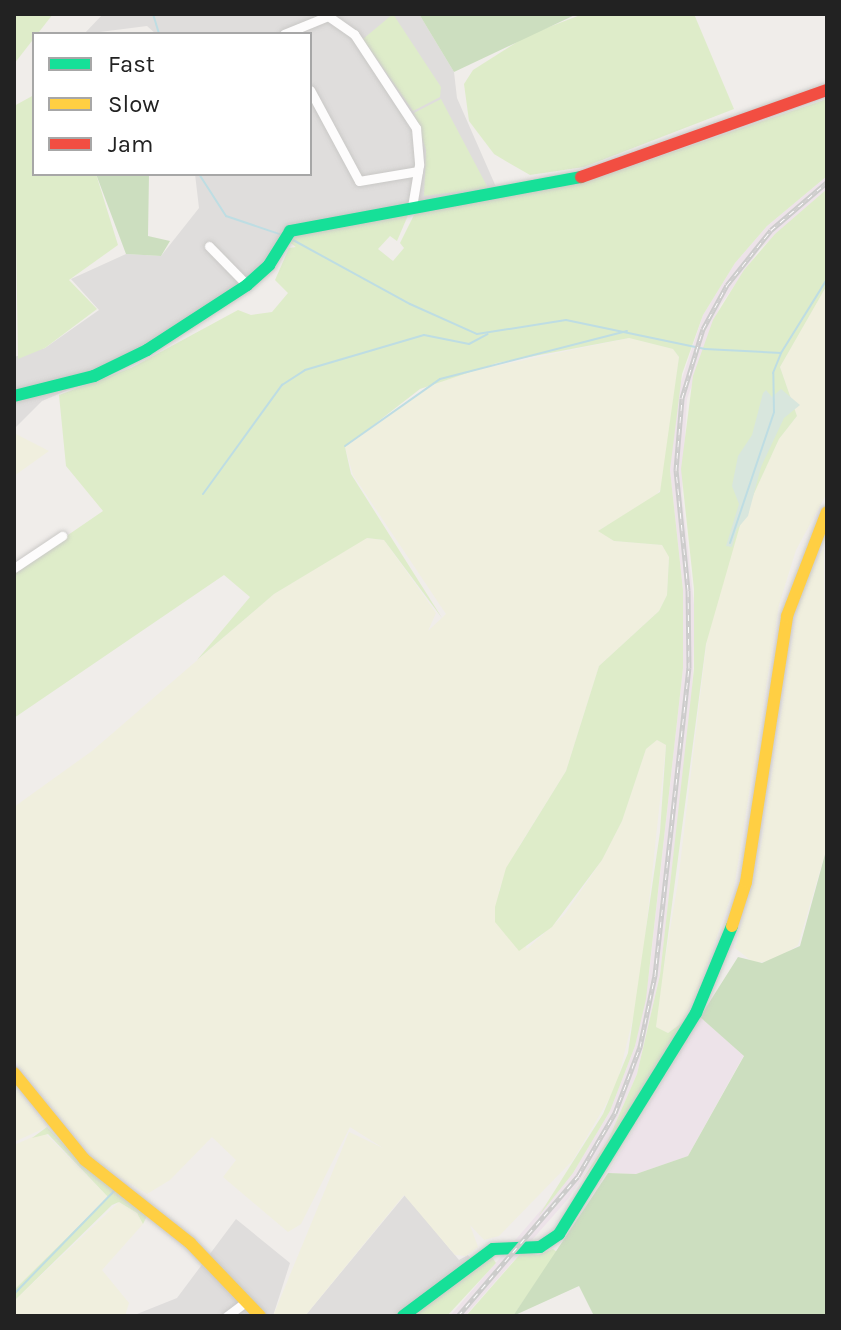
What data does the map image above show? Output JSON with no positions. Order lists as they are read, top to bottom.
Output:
{
  "legend": ["Fast", "Slow", "Jam"]
}
